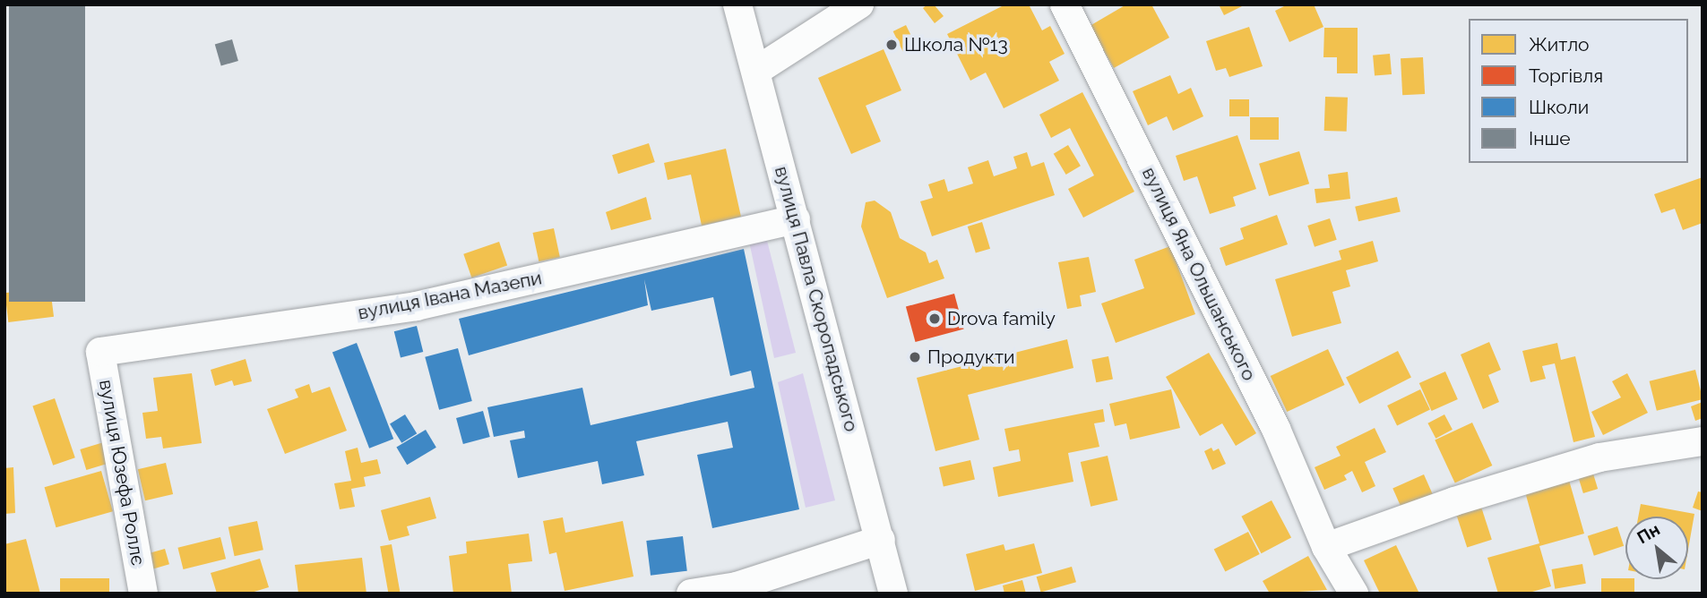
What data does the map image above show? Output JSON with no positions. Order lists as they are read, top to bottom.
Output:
{
  "streets": {
    "street": [
      "вулиця Яна Ольшанського",
      "вулиця Івана Мазепи",
      "вулиця Павла Скоропадського",
      "вулиця Юзефа Роллє"
    ]
  },
  "crossings": [
    ["вулиця Івана Мазепи", "вулиця Павла Скоропадського"],
    ["вулиця Івана Мазепи", "вулиця Юзефа Роллє"]
  ],
  "places": ["Школа №13", "Drova family", "Продукти"],
  "legend": [
    "Житло",
    "Торгівля",
    "Школи",
    "Інше"
  ],
  "north": "top left"
}
